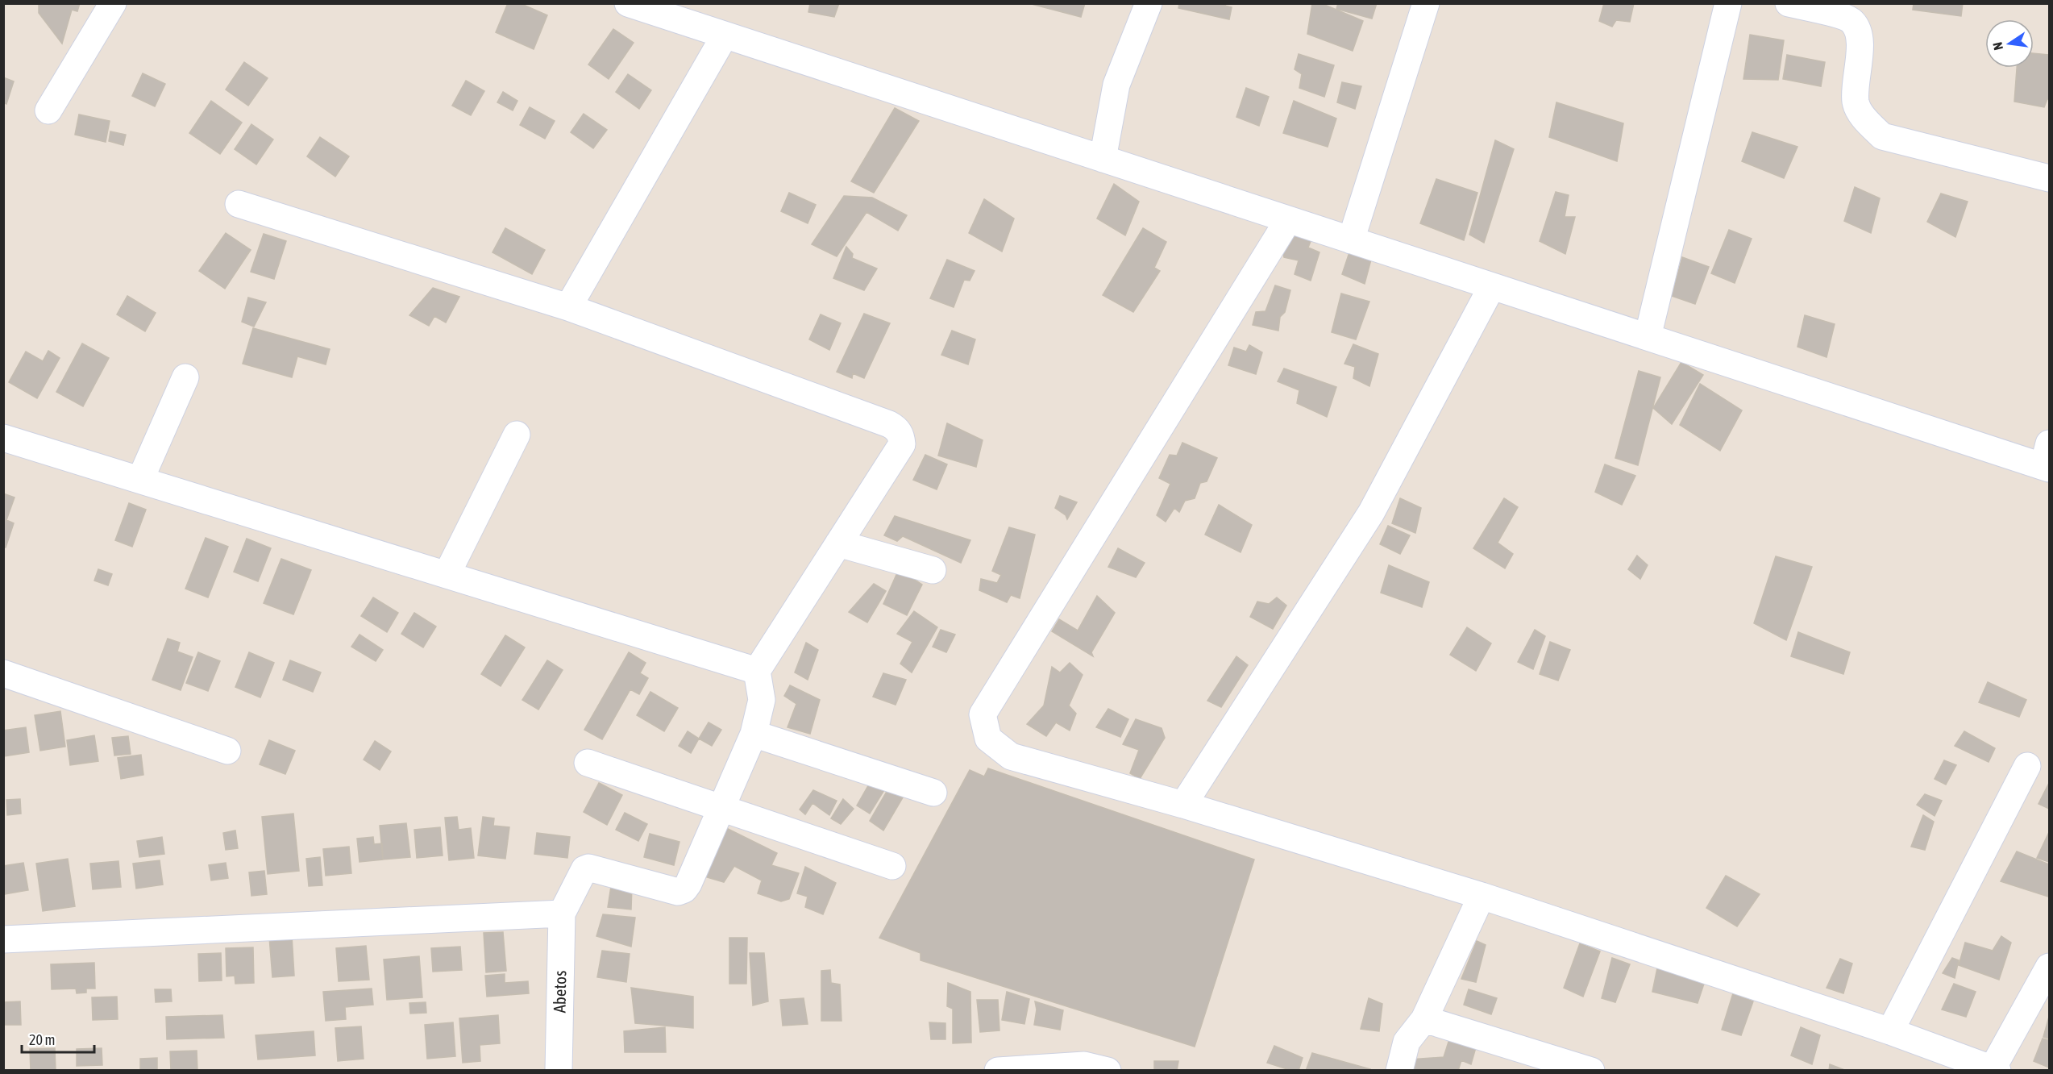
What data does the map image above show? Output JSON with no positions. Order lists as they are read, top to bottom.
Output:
{
  "streets": {
    "street": ["Abetos"]
  },
  "scale_bar": "20 m",
  "north": "left"
}
